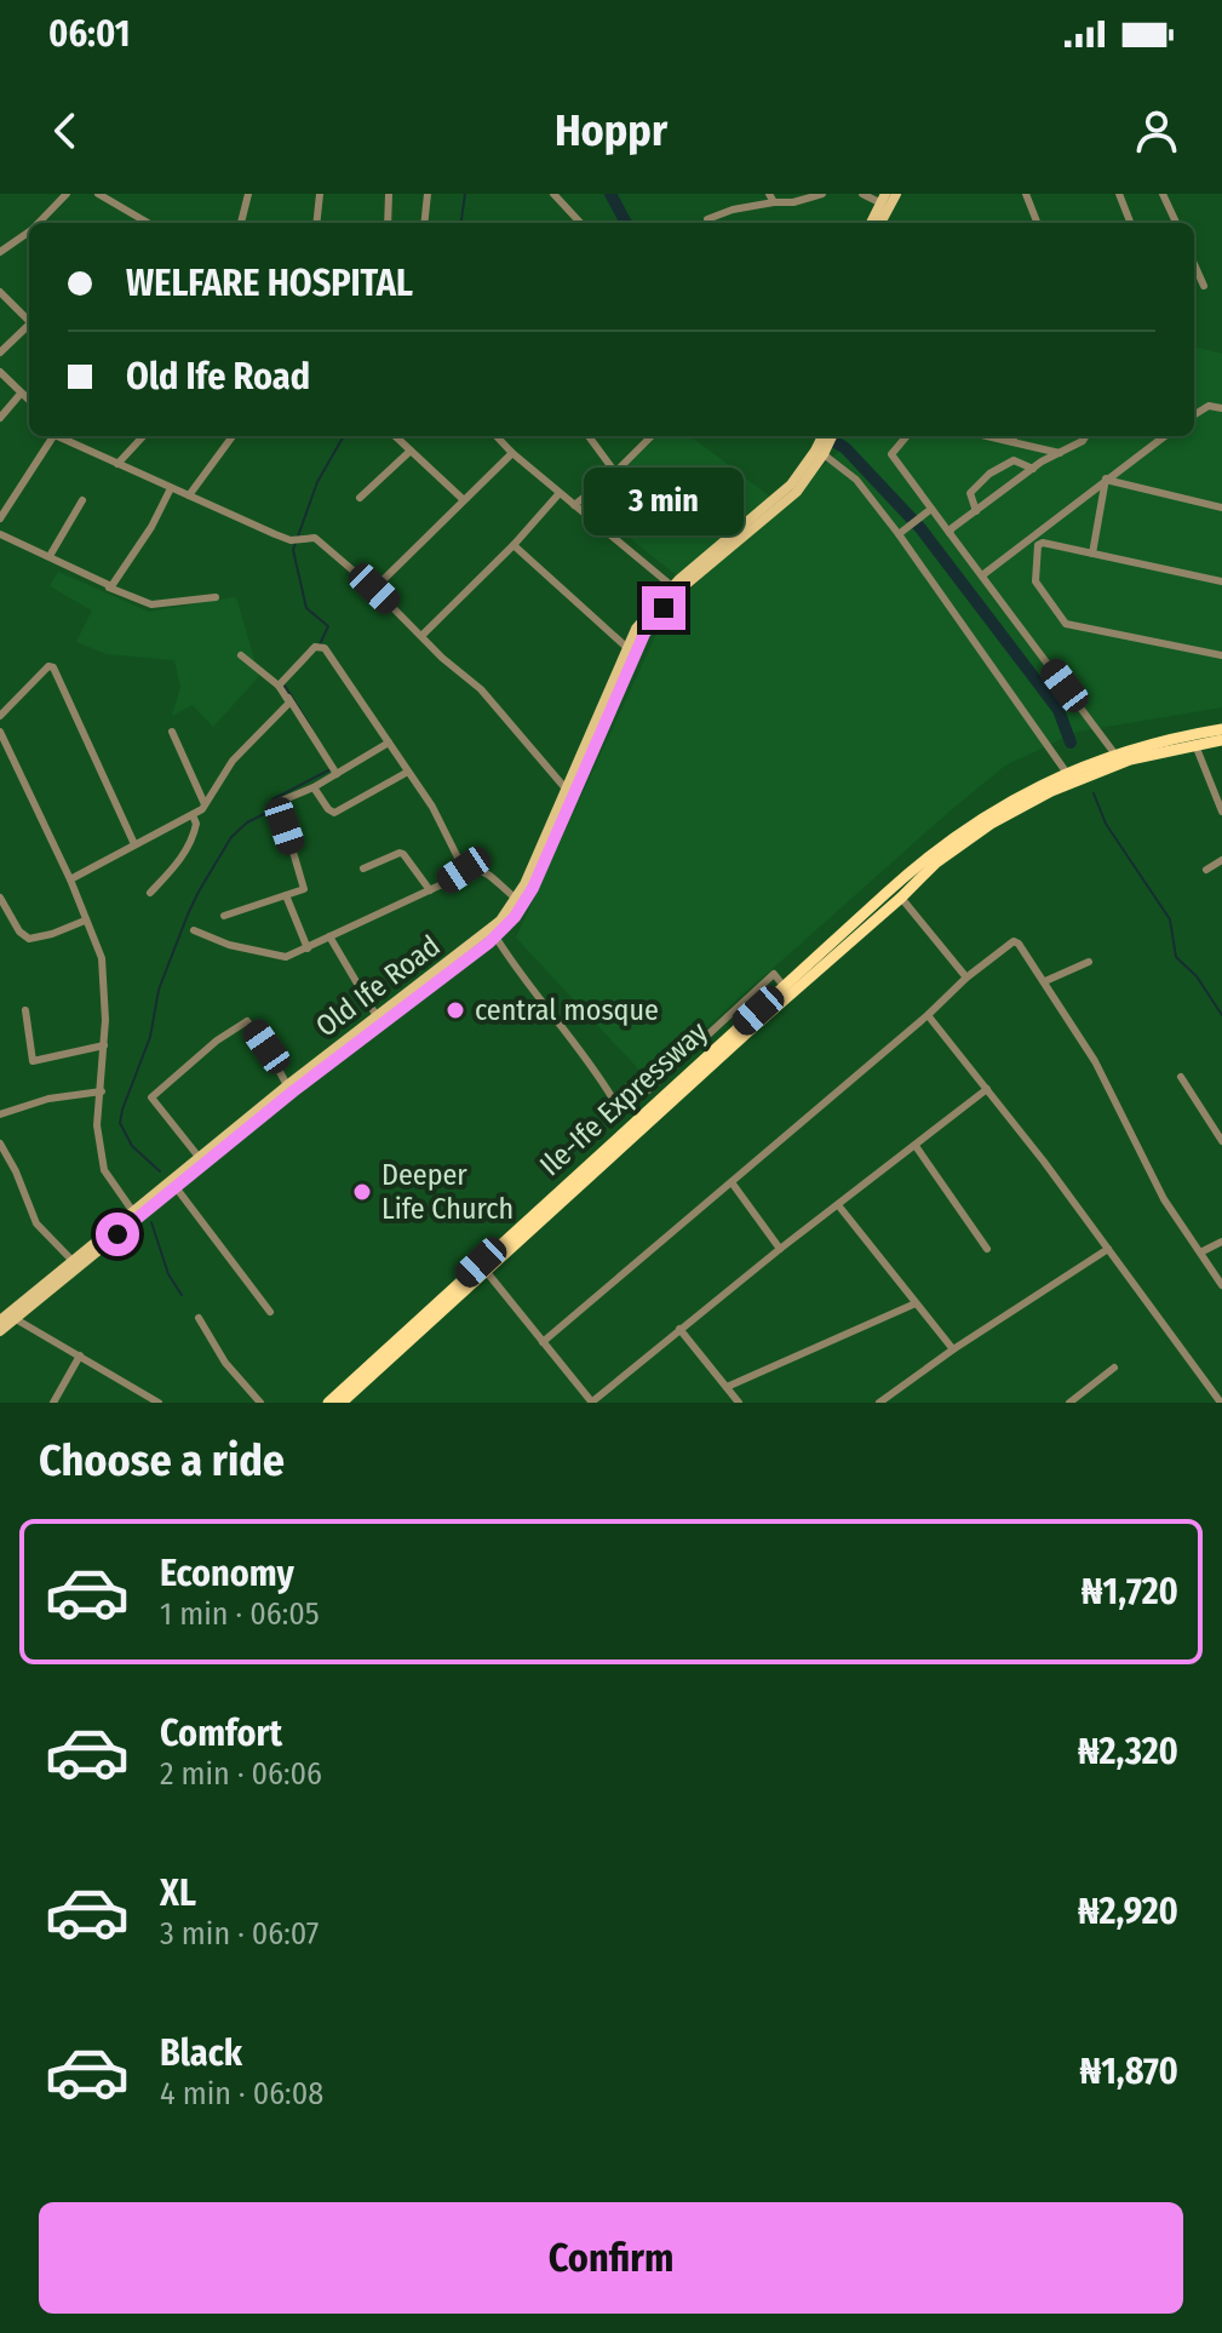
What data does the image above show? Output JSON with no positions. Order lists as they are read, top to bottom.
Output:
{
  "streets": {
    "highway": ["Ile-Ife Expressway"],
    "main road": ["Old Ife Road"]
  },
  "places": ["central mosque", "Deeper Life Church"],
  "page": {
    "status": "06:01",
    "header": "Hoppr",
    "banner": ["WELFARE HOSPITAL", "Old Ife Road"],
    "bubble": "3 min",
    "heading": "Choose a ride",
    "list": [
      {
        "name": "Economy",
        "note": "1 min · 06:05",
        "value": "₦1,720"
      },
      {
        "name": "Comfort",
        "note": "2 min · 06:06",
        "value": "₦2,320"
      },
      {
        "name": "XL",
        "note": "3 min · 06:07",
        "value": "₦2,920"
      },
      {
        "name": "Black",
        "note": "4 min · 06:08",
        "value": "₦1,870"
      }
    ],
    "buttons": "Confirm"
  }
}
